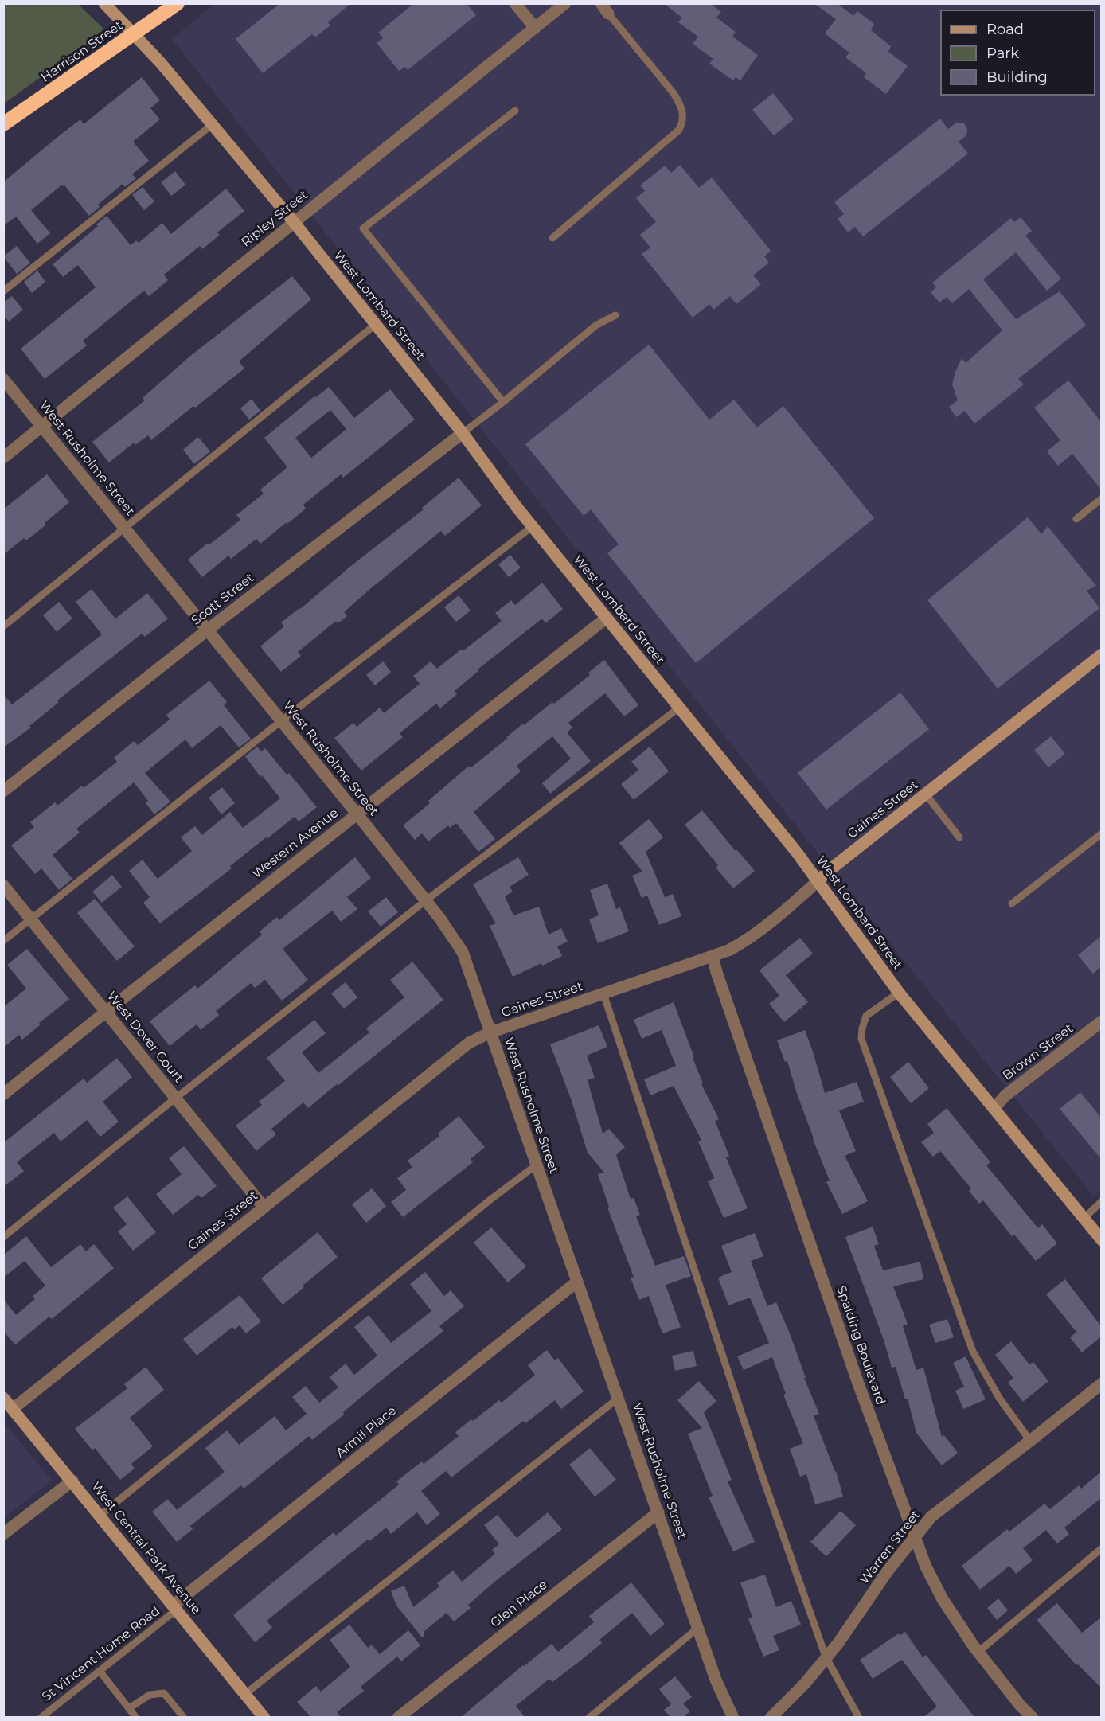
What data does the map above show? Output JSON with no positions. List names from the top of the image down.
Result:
{
  "streets": {
    "highway": ["Harrison Street"],
    "street": [
      "Ripley Street",
      "West Lombard Street",
      "West Rusholme Street",
      "Scott Street",
      "Gaines Street",
      "Western Avenue",
      "West Dover Court",
      "Brown Street",
      "Spalding Boulevard",
      "Armil Place",
      "Warren Street",
      "West Central Park Avenue",
      "Glen Place"
    ],
    "lane": ["St Vincent Home Road"]
  },
  "crossings": [
    ["Harrison Street", "West Lombard Street"],
    ["Ripley Street", "West Lombard Street"],
    ["Ripley Street", "West Rusholme Street"],
    ["West Lombard Street", "Scott Street"],
    ["West Lombard Street", "Gaines Street"],
    ["West Lombard Street", "Western Avenue"],
    ["West Lombard Street", "Brown Street"],
    ["West Rusholme Street", "Scott Street"],
    ["West Rusholme Street", "Gaines Street"],
    ["West Rusholme Street", "Western Avenue"],
    ["West Rusholme Street", "Armil Place"],
    ["West Rusholme Street", "Glen Place"],
    ["Gaines Street", "West Dover Court"],
    ["Gaines Street", "Spalding Boulevard"],
    ["Gaines Street", "West Central Park Avenue"],
    ["Western Avenue", "West Dover Court"],
    ["Spalding Boulevard", "Warren Street"],
    ["Armil Place", "West Central Park Avenue"],
    ["Armil Place", "St Vincent Home Road"],
    ["West Central Park Avenue", "St Vincent Home Road"]
  ],
  "legend": ["Road", "Park", "Building"]
}
